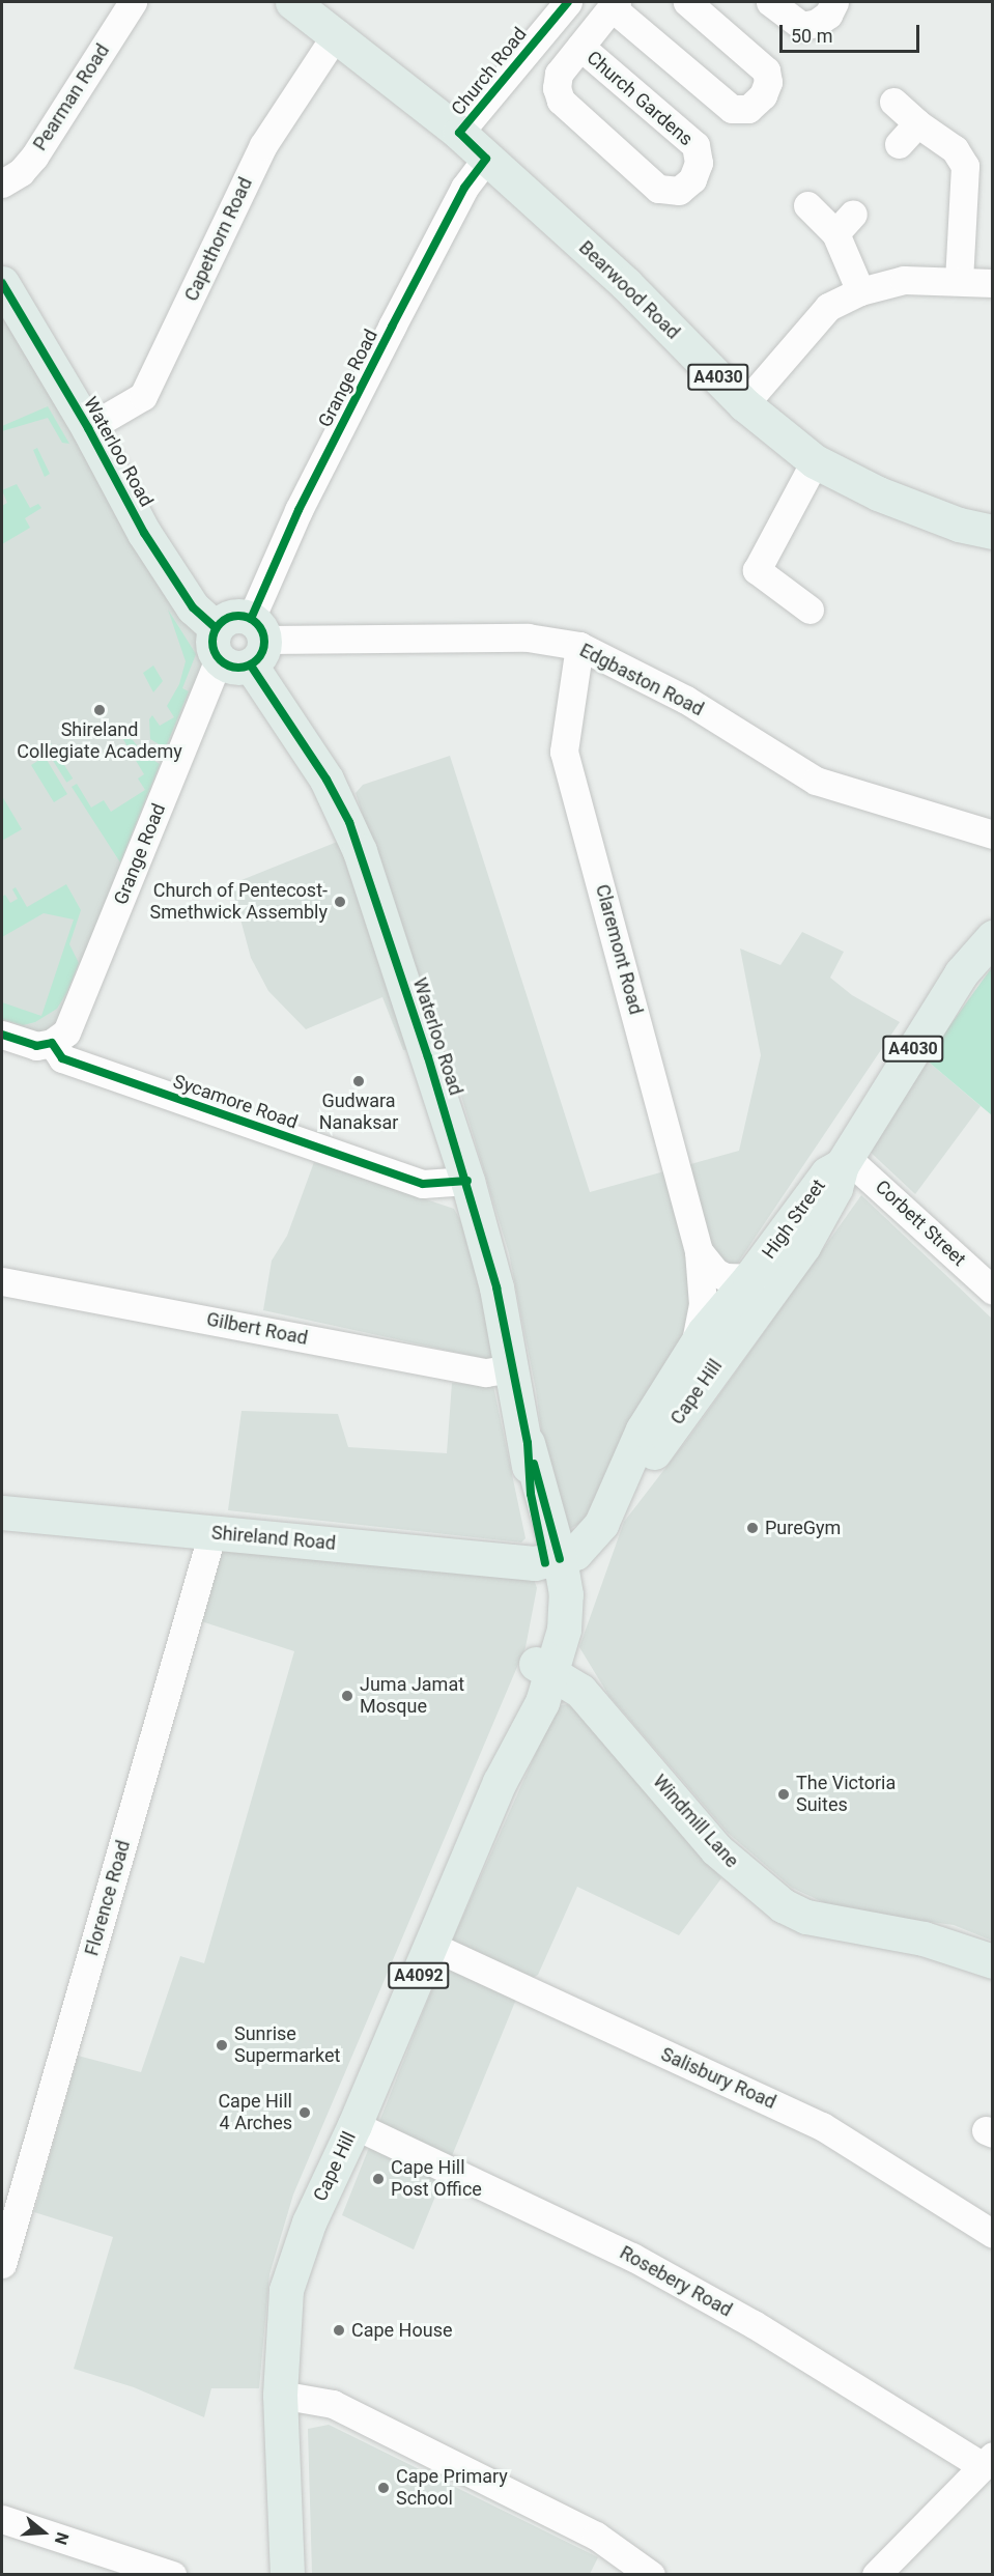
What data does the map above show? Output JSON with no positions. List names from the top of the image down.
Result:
{
  "streets": {
    "main road": [
      "Bearwood Road",
      "A4030",
      "Waterloo Road",
      "High Street",
      "Cape Hill",
      "Shireland Road",
      "Windmill Lane",
      "A4092"
    ],
    "street": [
      "Church Road",
      "Pearman Road",
      "Church Gardens",
      "Capethorn Road",
      "Grange Road",
      "Edgbaston Road",
      "Claremont Road",
      "Sycamore Road",
      "Corbett Street",
      "Gilbert Road",
      "Florence Road",
      "Salisbury Road",
      "Rosebery Road"
    ]
  },
  "crossings": [
    ["Church Road", "Bearwood Road"],
    ["Capethorn Road", "Bearwood Road"],
    ["Capethorn Road", "Waterloo Road"],
    ["Bearwood Road", "Grange Road"],
    ["Grange Road", "Waterloo Road"],
    ["Grange Road", "Edgbaston Road"],
    ["Grange Road", "Sycamore Road"],
    ["Waterloo Road", "Edgbaston Road"],
    ["Waterloo Road", "Sycamore Road"],
    ["Waterloo Road", "Gilbert Road"],
    ["Waterloo Road", "Cape Hill"],
    ["Waterloo Road", "Shireland Road"],
    ["Edgbaston Road", "Claremont Road"],
    ["Claremont Road", "High Street"],
    ["Claremont Road", "Cape Hill"],
    ["High Street", "Corbett Street"],
    ["High Street", "Cape Hill"],
    ["Cape Hill", "Shireland Road"],
    ["Cape Hill", "Windmill Lane"],
    ["Cape Hill", "Salisbury Road"],
    ["Cape Hill", "Rosebery Road"],
    ["Shireland Road", "Florence Road"]
  ],
  "places": [
    "Shireland Collegiate Academy",
    "Church of Pentecost- Smethwick Assembly",
    "Gudwara Nanaksar",
    "PureGym",
    "Juma Jamat Mosque",
    "The Victoria Suites",
    "Sunrise Supermarket",
    "Cape Hill 4 Arches",
    "Cape Hill Post Office",
    "Cape House",
    "Cape Primary School"
  ],
  "scale_bar": "50 m",
  "north": "right"
}
